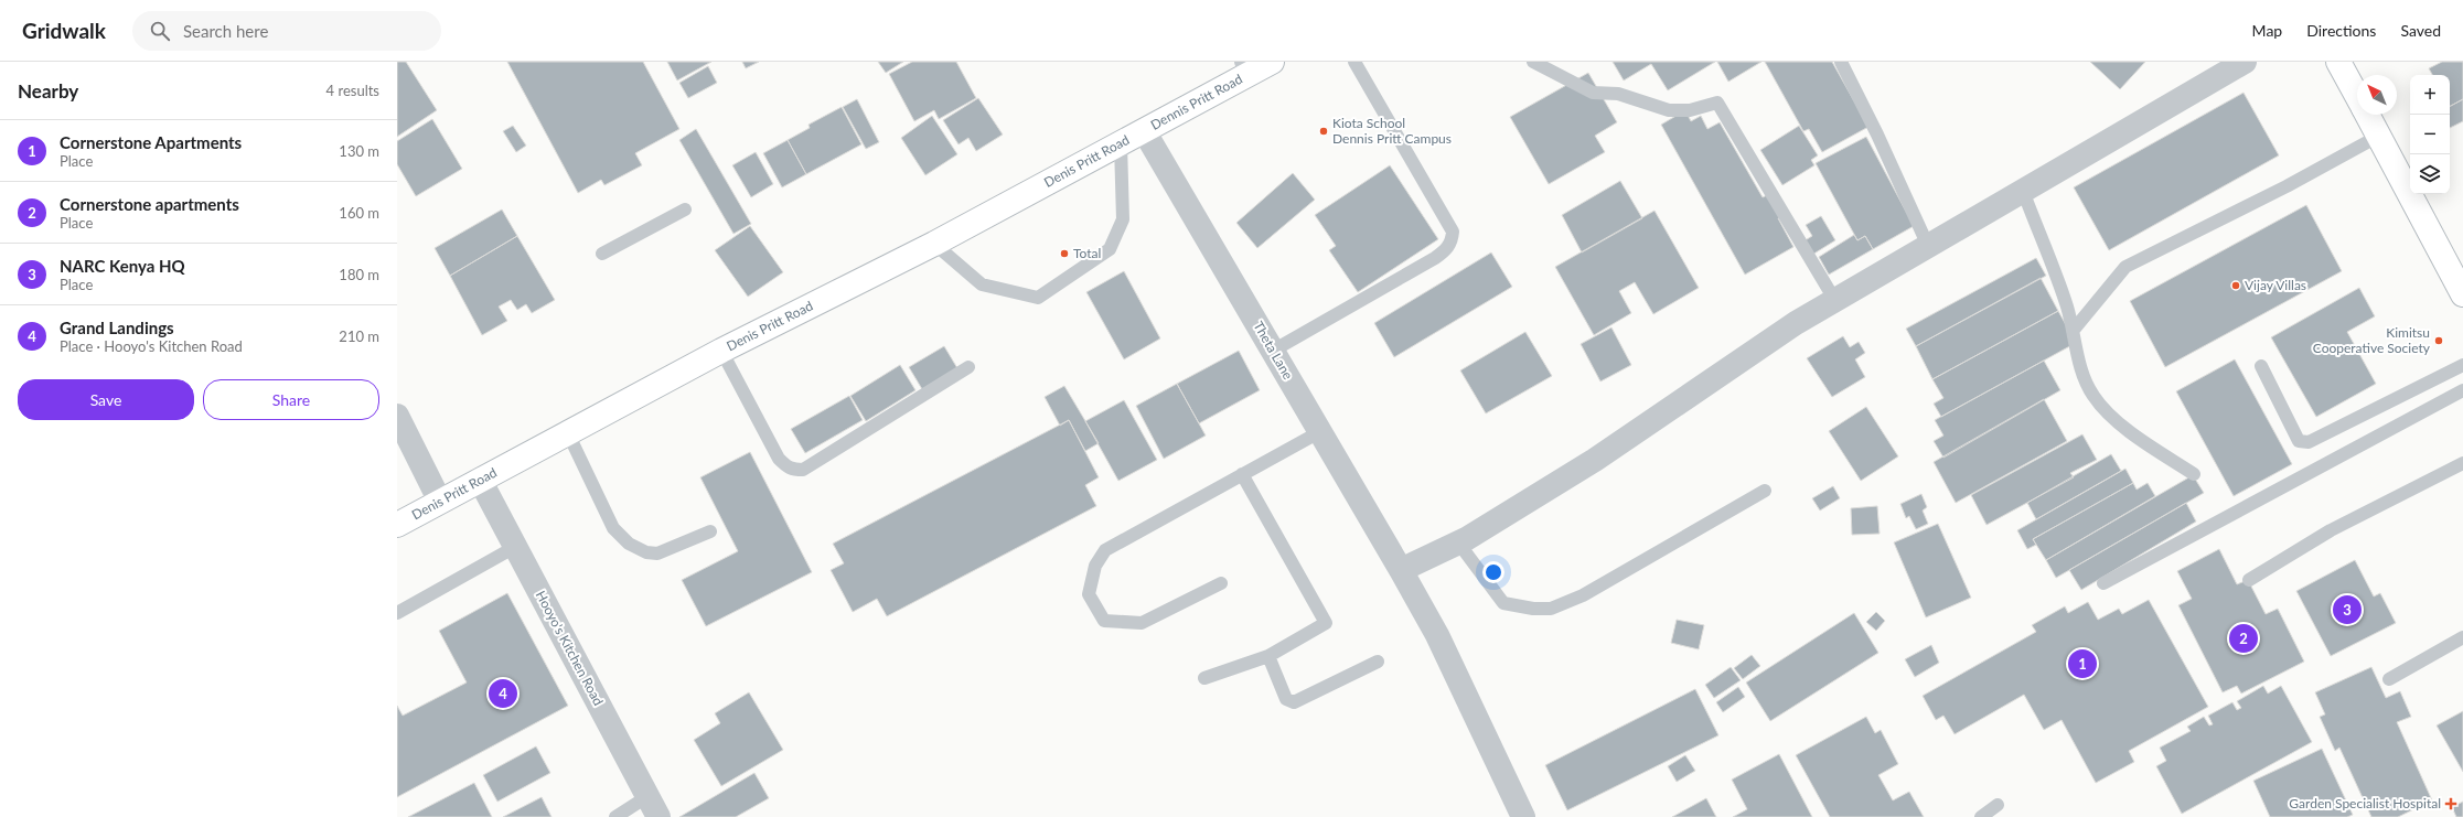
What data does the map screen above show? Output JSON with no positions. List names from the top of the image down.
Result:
{
  "streets": {
    "main road": ["Dennis Pritt Road", "Denis Pritt Road"],
    "street": ["Theta Lane", "Hooyo's Kitchen Road"]
  },
  "crossings": [
    ["Dennis Pritt Road", "Denis Pritt Road"],
    ["Dennis Pritt Road", "Theta Lane"],
    ["Denis Pritt Road", "Theta Lane"],
    ["Denis Pritt Road", "Hooyo's Kitchen Road"]
  ],
  "places": {
    "other": [
      "Kiota School Dennis Pritt Campus",
      "Total",
      "Vijay Villas",
      "Kimitsu Cooperative Society"
    ],
    "health": ["Garden Specialist Hospital"]
  },
  "north": "top left",
  "page": {
    "header": "Gridwalk",
    "search": "Search here",
    "nav": ["Map", "Directions", "Saved"],
    "heading": ["Nearby", "4 results"],
    "map_buttons": ["+", "−"],
    "list": [
      {
        "mark": "1",
        "name": "Cornerstone Apartments",
        "note": "Place",
        "value": "130 m"
      },
      {
        "mark": "2",
        "name": "Cornerstone apartments",
        "note": "Place",
        "value": "160 m"
      },
      {
        "mark": "3",
        "name": "NARC Kenya HQ",
        "note": "Place",
        "value": "180 m"
      },
      {
        "mark": "4",
        "name": "Grand Landings",
        "note": "Place · Hooyo's Kitchen Road",
        "value": "210 m"
      }
    ],
    "buttons": ["Save", "Share"],
    "pins": [
      "3",
      "2",
      "1",
      "4"
    ]
  }
}
